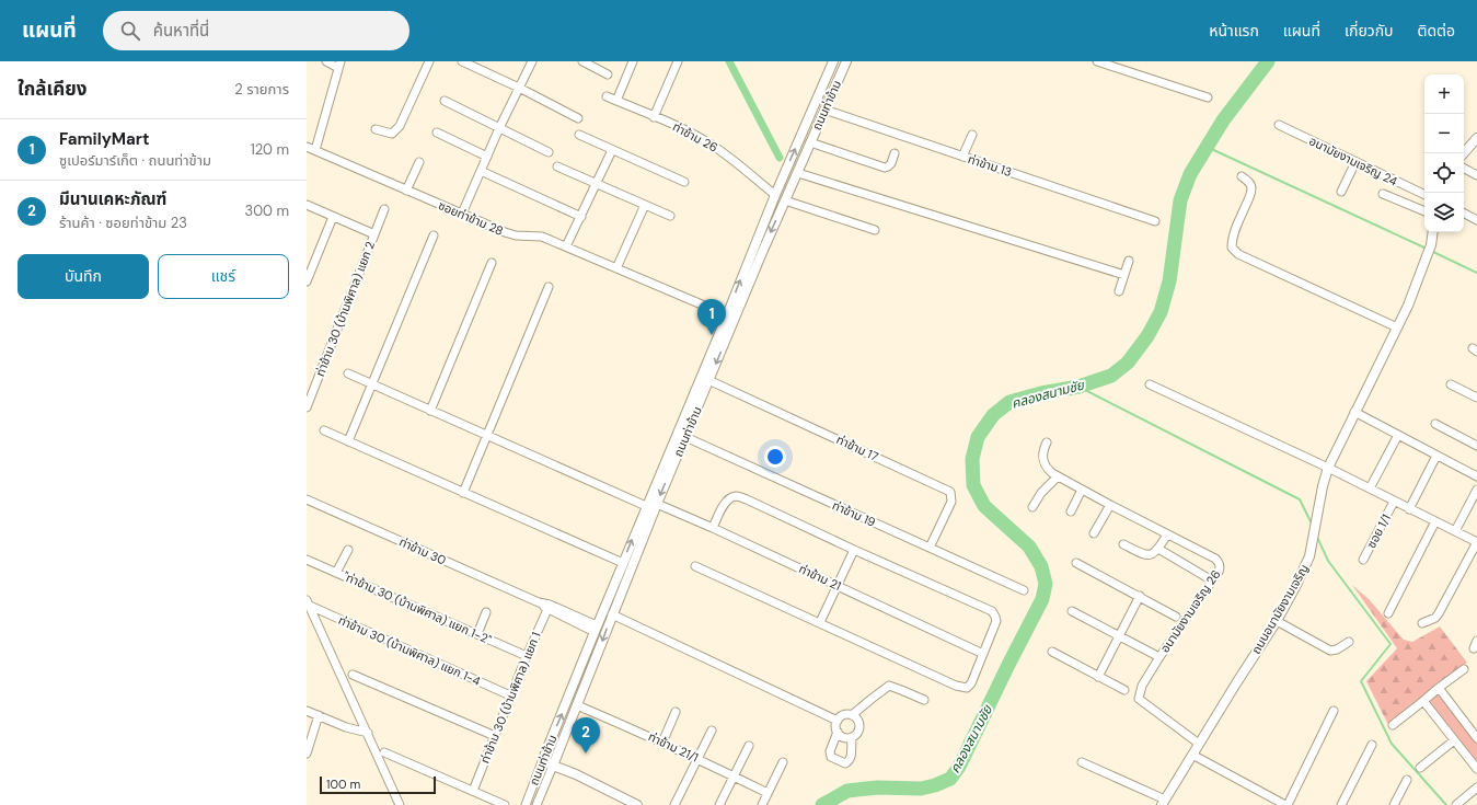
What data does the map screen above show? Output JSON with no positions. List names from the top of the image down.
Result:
{
  "streets": {
    "street": [
      "ถนนท่าข้าม",
      "ท่าข้าม 26",
      "อนามัยงามเจริญ 24",
      "ท่าข้าม 13",
      "ซอยท่าข้าม 28",
      "ท่าข้าม 30 (บ้านพิศาล) แยก 2",
      "ท่าข้าม 17",
      "ท่าข้าม 19",
      "ซอย 1/1",
      "ท่าข้าม 30",
      "ท่าข้าม 21",
      "\"ท่าข้าม 30 (บ้านพิศาล) แยก 1-2\"",
      "ถนนอนามัยงามเจริญ",
      "อนามัยงามเจริญ 26",
      "ท่าข้าม 30 (บ้านพิศาล) แยก 1-4",
      "ท่าข้าม 30 (บ้านพิศาล) แยก 1",
      "ท่าข้าม 21/1"
    ]
  },
  "crossings": [
    ["ถนนท่าข้าม", "ท่าข้าม 26"],
    ["ถนนท่าข้าม", "ท่าข้าม 13"],
    ["ถนนท่าข้าม", "ซอยท่าข้าม 28"],
    ["ถนนท่าข้าม", "ท่าข้าม 17"],
    ["ถนนท่าข้าม", "ท่าข้าม 19"],
    ["ถนนท่าข้าม", "ท่าข้าม 30"],
    ["ถนนท่าข้าม", "ท่าข้าม 21"],
    ["ถนนท่าข้าม", "ท่าข้าม 21/1"],
    ["ท่าข้าม 17", "ท่าข้าม 19"],
    ["ท่าข้าม 30", "ท่าข้าม 30 (บ้านพิศาล) แยก 1"],
    ["\"ท่าข้าม 30 (บ้านพิศาล) แยก 1-2\"", "ท่าข้าม 30 (บ้านพิศาล) แยก 1"],
    ["ถนนอนามัยงามเจริญ", "อนามัยงามเจริญ 26"],
    ["ท่าข้าม 30 (บ้านพิศาล) แยก 1-4", "ท่าข้าม 30 (บ้านพิศาล) แยก 1"]
  ],
  "water": ["คลองสนามชัย"],
  "scale_bar": "100 m",
  "page": {
    "header": "แผนที่",
    "search": "ค้นหาที่นี่",
    "nav": [
      "หน้าแรก",
      "แผนที่",
      "เกี่ยวกับ",
      "ติดต่อ"
    ],
    "heading": ["ใกล้เคียง", "2 รายการ"],
    "map_buttons": ["+", "−"],
    "list": [
      {
        "mark": "1",
        "name": "FamilyMart",
        "note": "ซูเปอร์มาร์เก็ต · ถนนท่าข้าม",
        "value": "120 m"
      },
      {
        "mark": "2",
        "name": "มีนานเคหะภัณฑ์",
        "note": "ร้านค้า · ซอยท่าข้าม 23",
        "value": "300 m"
      }
    ],
    "buttons": ["บันทึก", "แชร์"],
    "pins": ["1", "2"],
    "scale": "100 m"
  }
}
